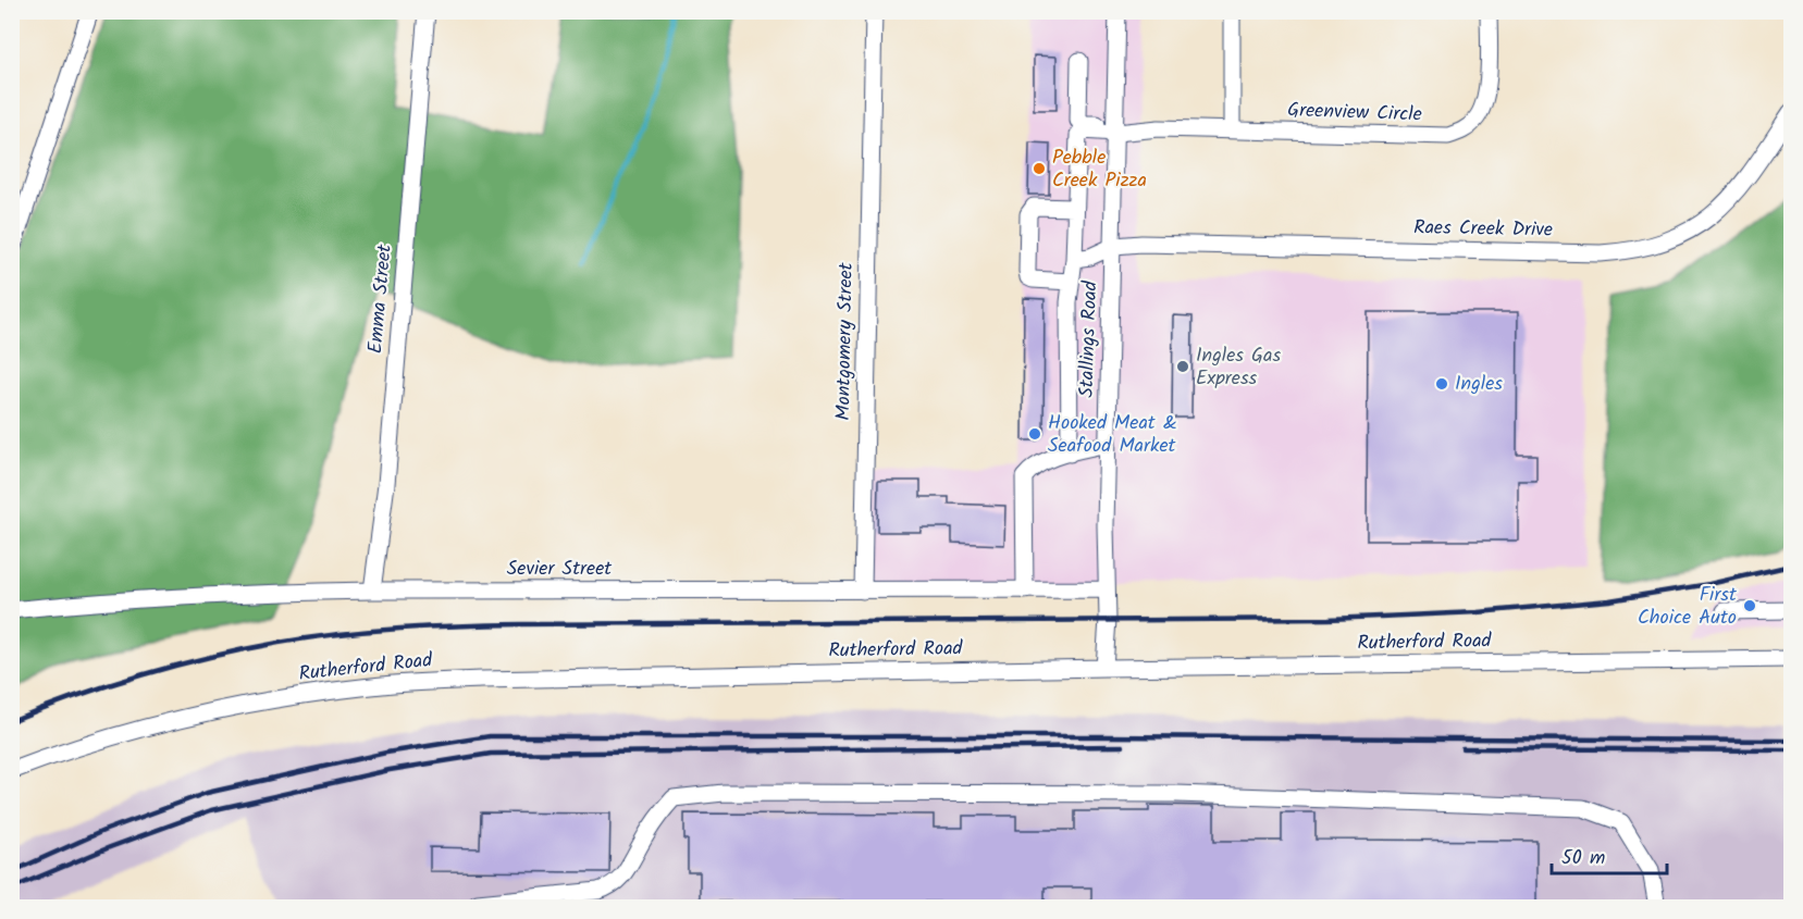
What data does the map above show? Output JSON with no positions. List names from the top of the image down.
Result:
{
  "streets": {
    "street": [
      "Greenview Circle",
      "Raes Creek Drive",
      "Emma Street",
      "Stallings Road",
      "Montgomery Street",
      "Sevier Street",
      "Rutherford Road"
    ]
  },
  "crossings": [
    ["Greenview Circle", "Stallings Road"],
    ["Raes Creek Drive", "Stallings Road"],
    ["Emma Street", "Sevier Street"],
    ["Stallings Road", "Sevier Street"],
    ["Stallings Road", "Rutherford Road"],
    ["Montgomery Street", "Sevier Street"]
  ],
  "places": [
    "Pebble Creek Pizza",
    "Ingles Gas Express",
    "Ingles",
    "Hooked Meat & Seafood Market",
    "First Choice Auto"
  ],
  "scale_bar": "50 m"
}
